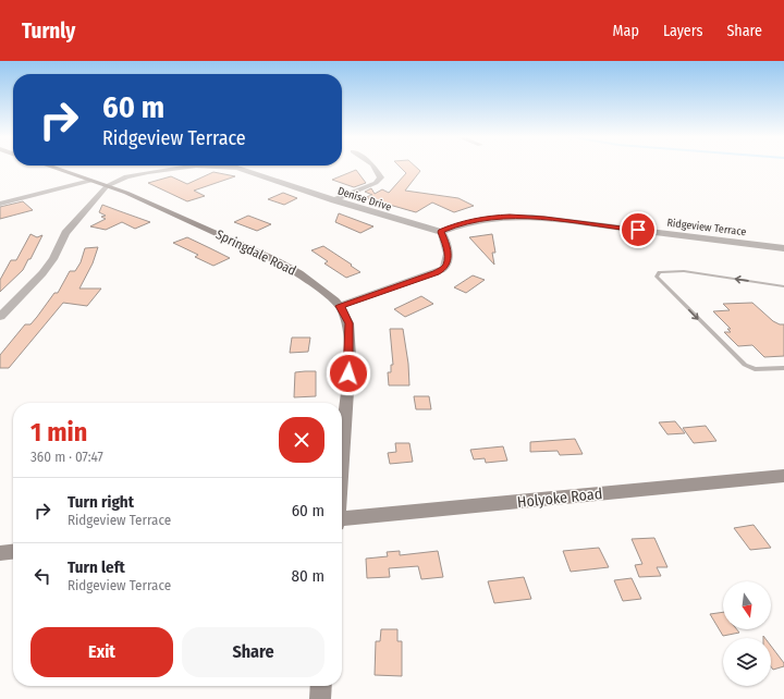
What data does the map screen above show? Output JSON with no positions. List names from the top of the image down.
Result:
{
  "streets": {
    "street": [
      "Denise Drive",
      "Ridgeview Terrace",
      "Springdale Road",
      "Holyoke Road"
    ]
  },
  "crossings": [
    ["Denise Drive", "Ridgeview Terrace"],
    ["Denise Drive", "Springdale Road"]
  ],
  "north": "bottom",
  "page": {
    "header": "Turnly",
    "nav": ["Map", "Layers", "Share"],
    "turn": ["60 m", "Ridgeview Terrace"],
    "heading": ["1 min", "360 m · 07:47"],
    "list": [
      {
        "name": "Turn right",
        "note": "Ridgeview Terrace",
        "value": "60 m"
      },
      {
        "name": "Turn left",
        "note": "Ridgeview Terrace",
        "value": "80 m"
      }
    ],
    "buttons": ["Exit", "Share"]
  }
}
